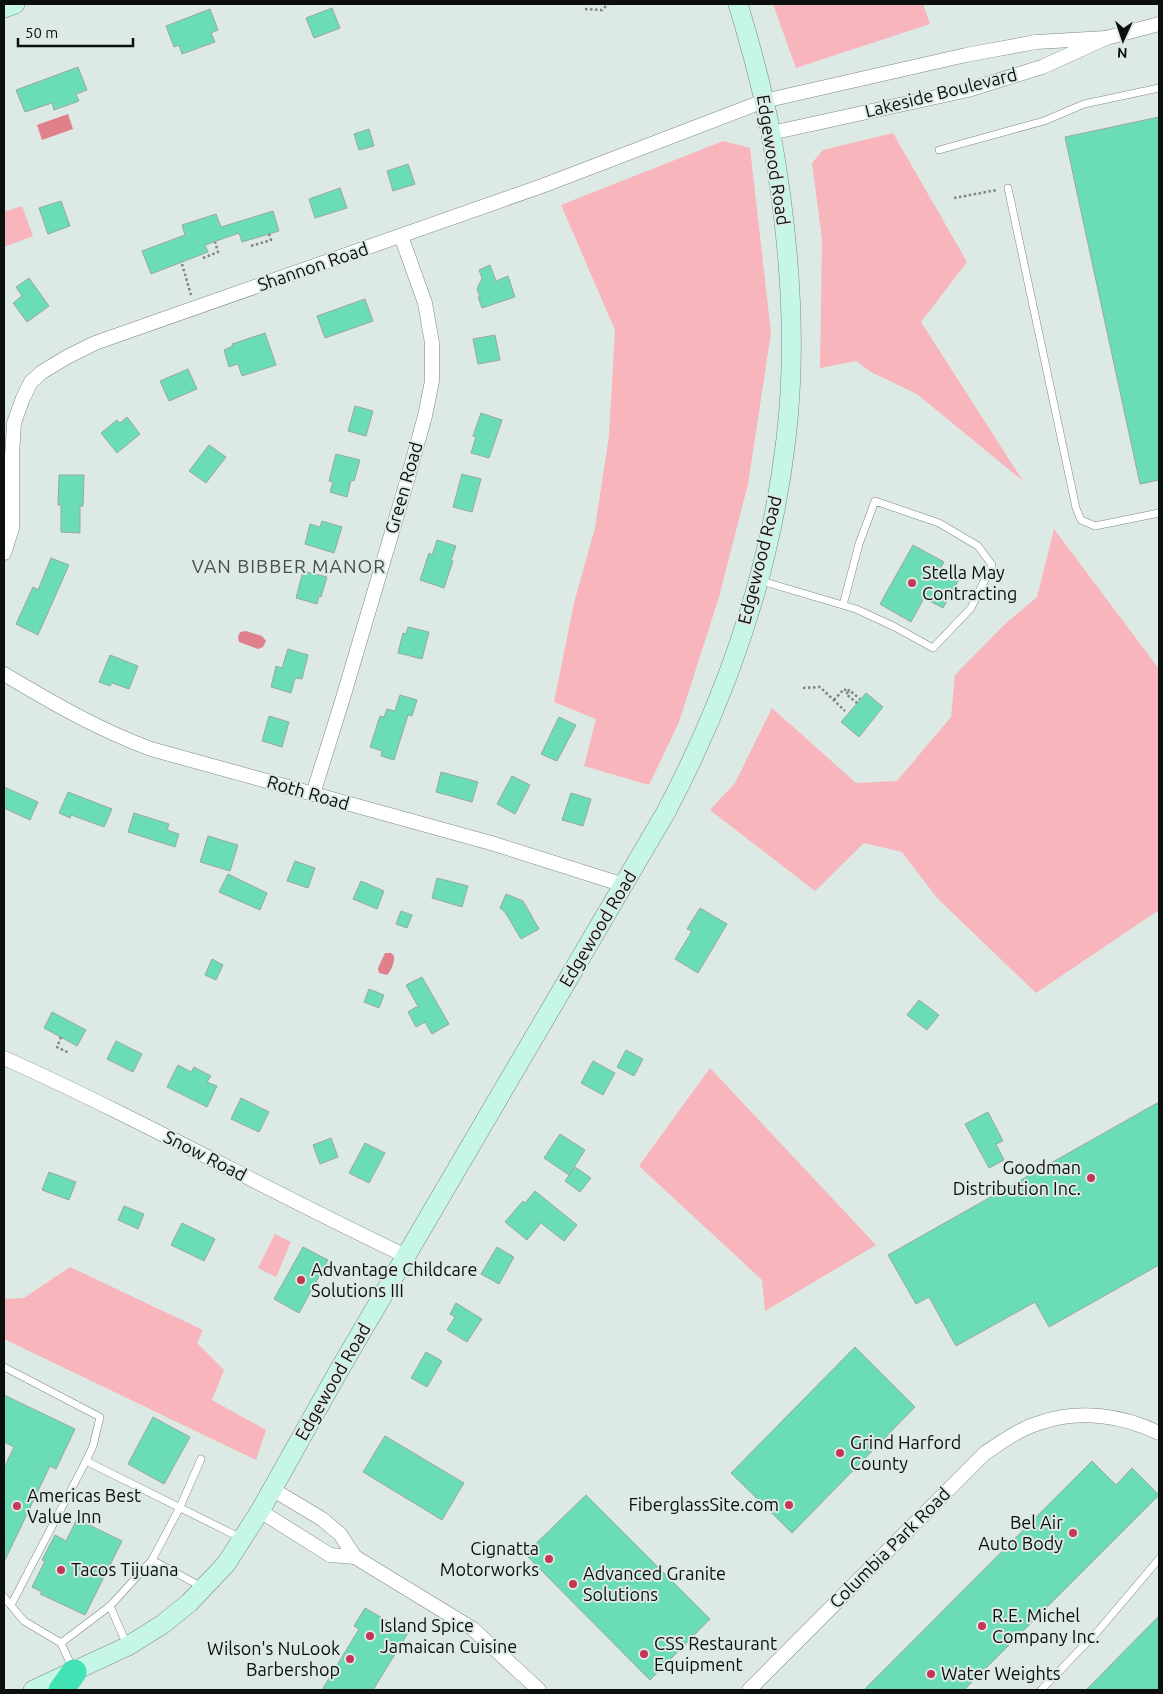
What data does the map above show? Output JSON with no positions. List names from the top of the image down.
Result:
{
  "streets": {
    "street": [
      "Lakeside Boulevard",
      "Edgewood Road",
      "Shannon Road",
      "Green Road",
      "Roth Road",
      "Snow Road",
      "Columbia Park Road"
    ]
  },
  "crossings": [
    ["Lakeside Boulevard", "Edgewood Road"],
    ["Lakeside Boulevard", "Shannon Road"],
    ["Edgewood Road", "Shannon Road"],
    ["Edgewood Road", "Roth Road"],
    ["Edgewood Road", "Snow Road"],
    ["Shannon Road", "Green Road"],
    ["Green Road", "Roth Road"]
  ],
  "districts": ["VAN BIBBER MANOR"],
  "places": [
    "Stella May Contracting",
    "Goodman Distribution Inc.",
    "Advantage Childcare Solutions III",
    "Grind Harford County",
    "FiberglassSite.com",
    "Americas Best Value Inn",
    "Bel Air Auto Body",
    "Cignatta Motorworks",
    "Tacos Tijuana",
    "Advanced Granite Solutions",
    "R.E. Michel Company Inc.",
    "Island Spice Jamaican Cuisine",
    "CSS Restaurant Equipment",
    "Wilson's NuLook Barbershop",
    "Water Weights"
  ],
  "scale_bar": "50 m",
  "north": "bottom"
}
